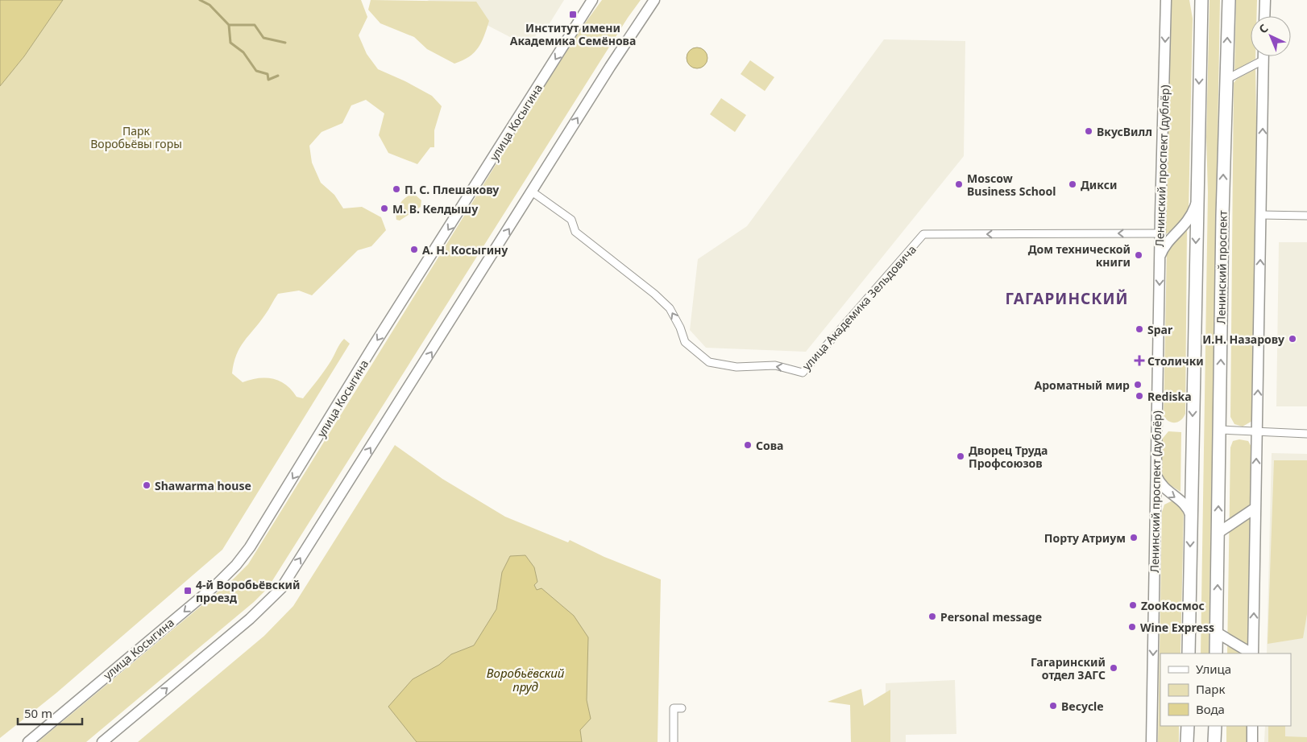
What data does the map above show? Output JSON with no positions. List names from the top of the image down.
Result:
{
  "streets": {
    "main road": ["улица Косыгина", "Ленинский проспект (дублёр)", "Ленинский проспект"],
    "street": ["улица Академика Зельдовича"]
  },
  "crossings": [
    ["Ленинский проспект (дублёр)", "улица Академика Зельдовича"]
  ],
  "one_way": ["улица Академика Зельдовича"],
  "districts": ["ГАГАРИНСКИЙ"],
  "water": ["Воробьёвский пруд"],
  "parks": ["Парк Воробьёвы горы"],
  "places": {
    "transit": ["Институт имени Академика Семёнова", "4-й Воробьёвский проезд"],
    "other": [
      "ВкусВилл",
      "Moscow Business School",
      "Дикси",
      "П. С. Плешакову",
      "М. В. Келдышу",
      "А. Н. Косыгину",
      "Дом технической книги",
      "Spar",
      "И.Н. Назарову",
      "Ароматный мир",
      "Rediska",
      "Сова",
      "Дворец Труда Профсоюзов",
      "Shawarma house",
      "Порту Атриум",
      "ZooКосмос",
      "Personal message",
      "Wine Express",
      "Гагаринский отдел ЗАГС",
      "Becycle"
    ],
    "health": ["Столички"]
  },
  "legend": ["Улица", "Парк", "Вода"],
  "scale_bar": "50 m",
  "north": "top left"
}
